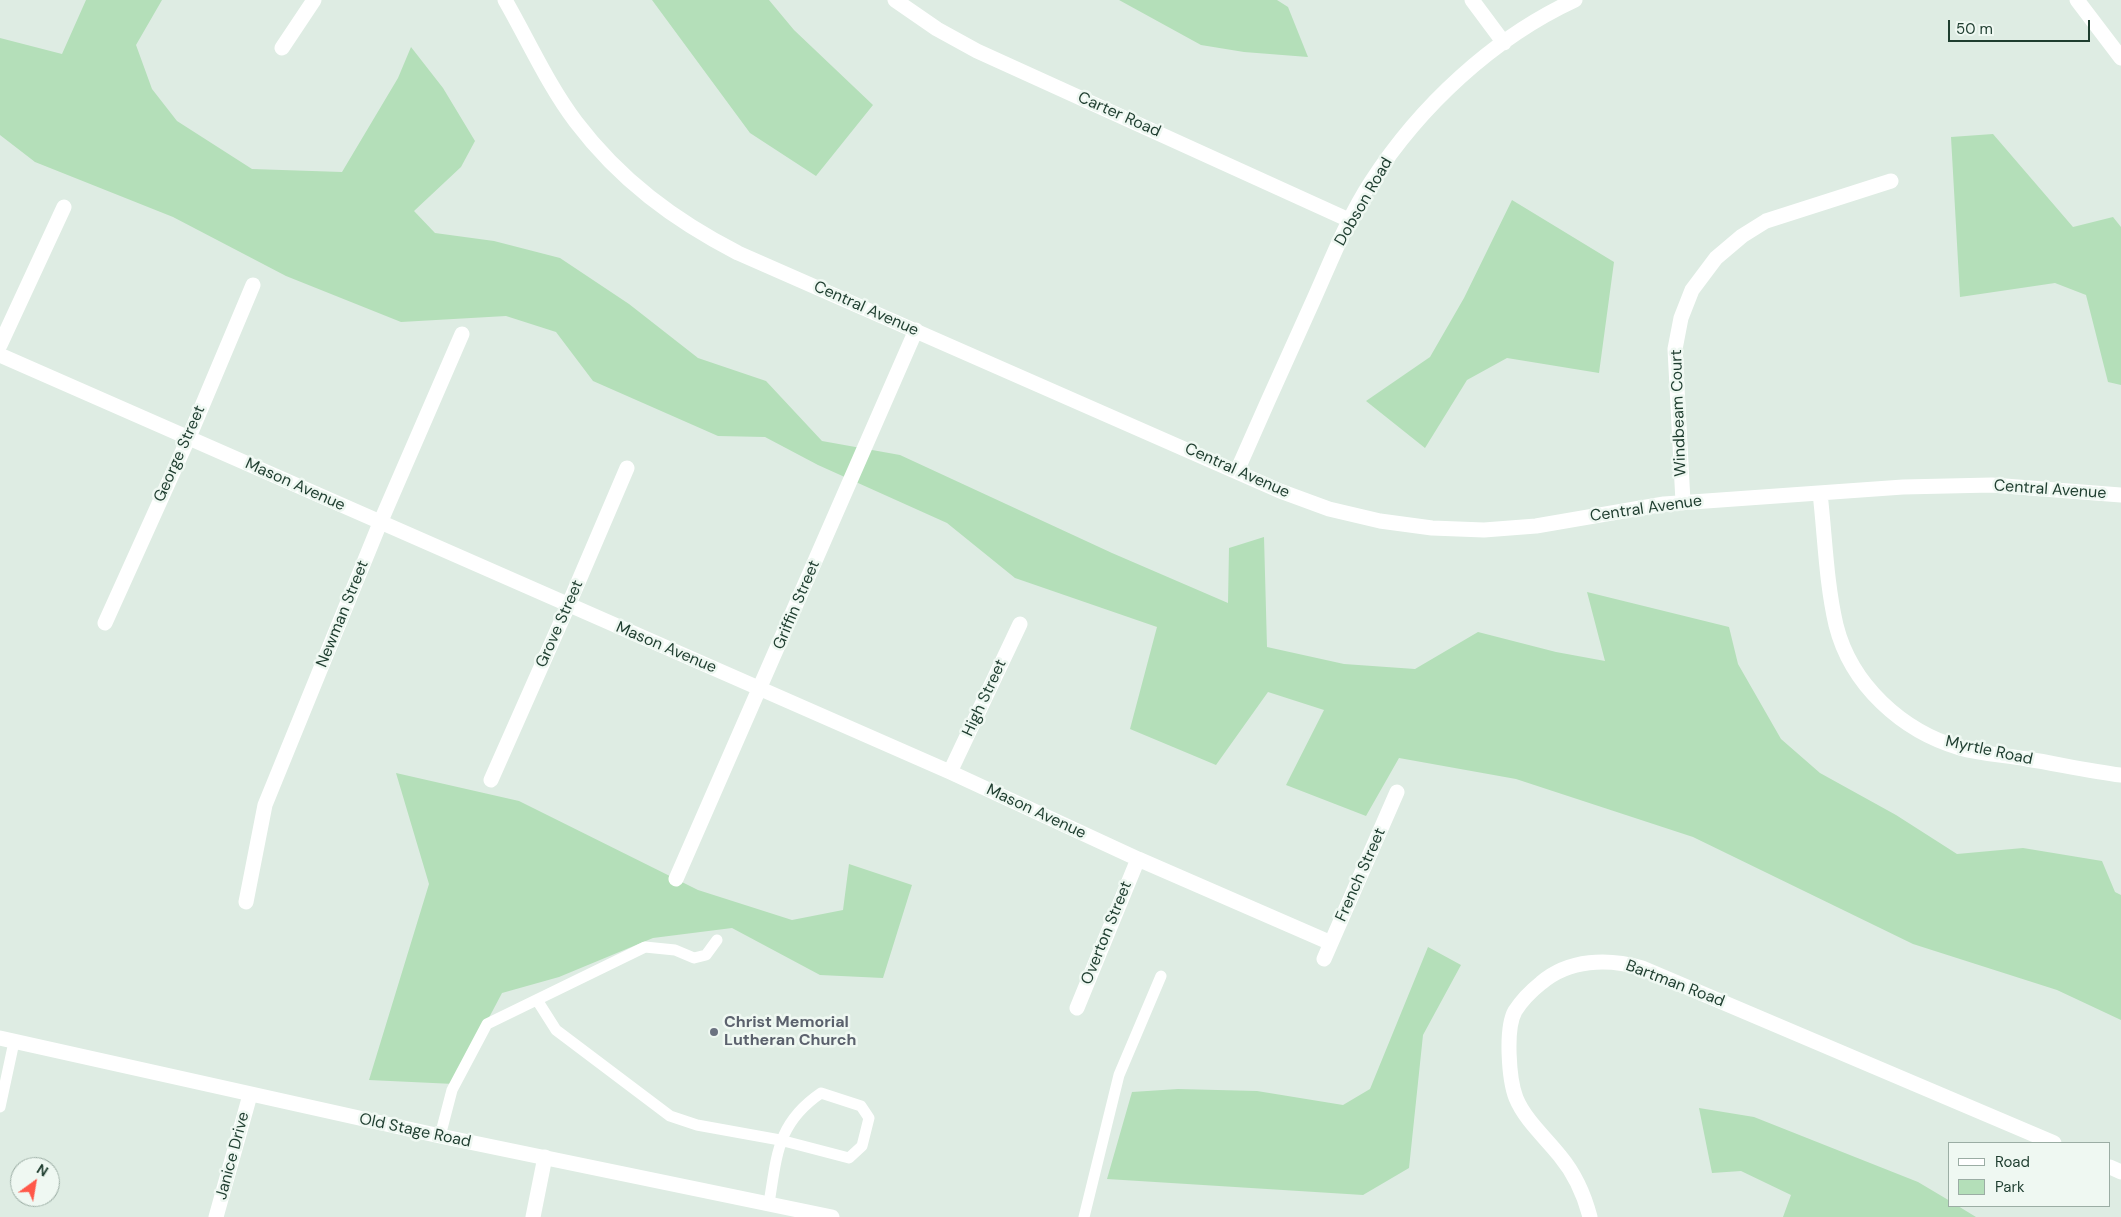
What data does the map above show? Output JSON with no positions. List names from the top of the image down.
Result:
{
  "streets": {
    "street": [
      "Carter Road",
      "Dobson Road",
      "Central Avenue",
      "Windbeam Court",
      "George Street",
      "Mason Avenue",
      "Griffin Street",
      "Newman Street",
      "Grove Street",
      "High Street",
      "Myrtle Road",
      "French Street",
      "Overton Street",
      "Bartman Road",
      "Old Stage Road",
      "Janice Drive"
    ]
  },
  "crossings": [
    ["Carter Road", "Dobson Road"],
    ["Dobson Road", "Central Avenue"],
    ["Central Avenue", "Windbeam Court"],
    ["Central Avenue", "Griffin Street"],
    ["Central Avenue", "Myrtle Road"],
    ["George Street", "Mason Avenue"],
    ["Mason Avenue", "Griffin Street"],
    ["Mason Avenue", "Newman Street"],
    ["Mason Avenue", "Grove Street"],
    ["Mason Avenue", "High Street"],
    ["Mason Avenue", "French Street"],
    ["Mason Avenue", "Overton Street"],
    ["Old Stage Road", "Janice Drive"]
  ],
  "places": ["Christ Memorial Lutheran Church"],
  "legend": ["Road", "Park"],
  "scale_bar": "50 m",
  "north": "top right"
}
